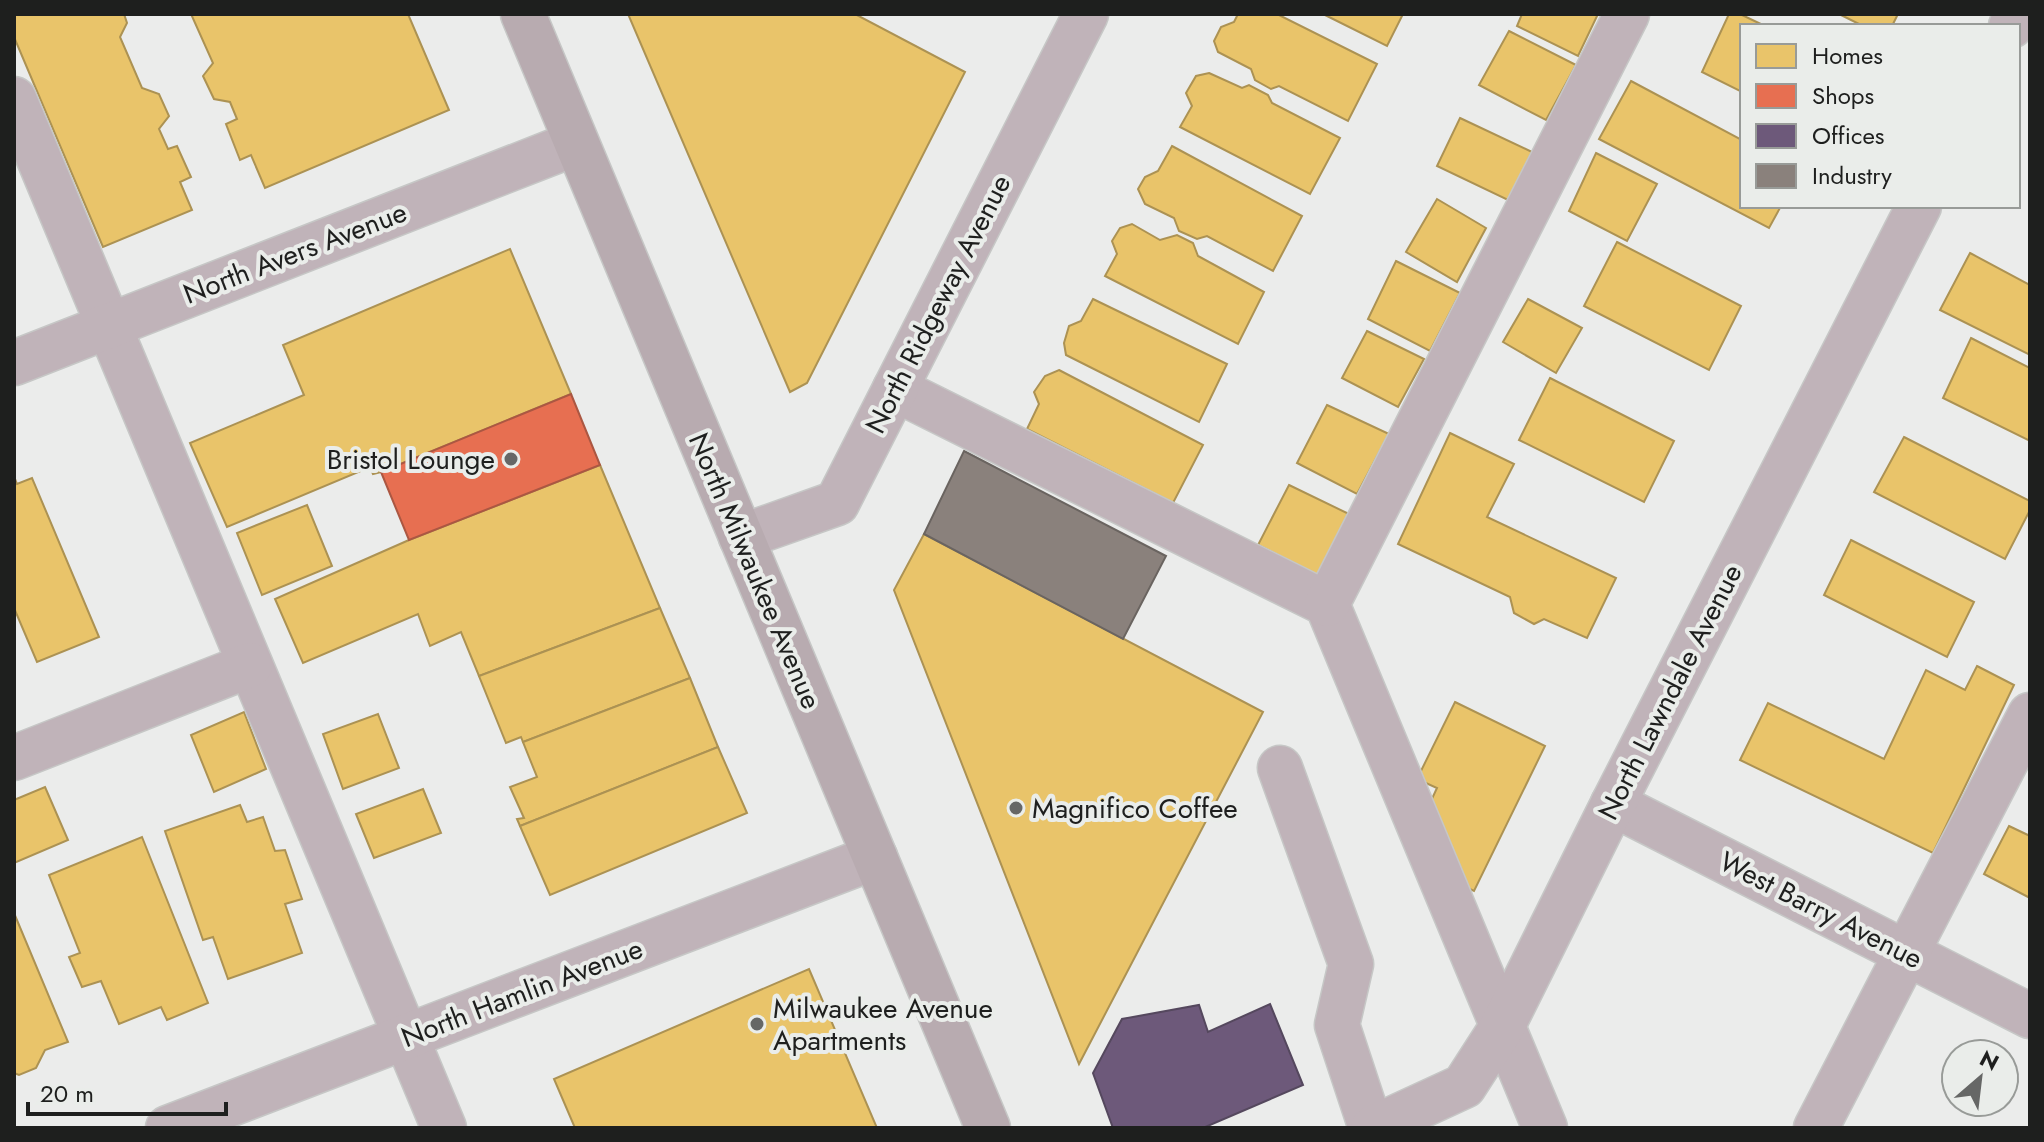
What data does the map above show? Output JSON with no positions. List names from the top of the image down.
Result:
{
  "streets": {
    "main road": ["North Milwaukee Avenue"],
    "street": [
      "North Avers Avenue",
      "North Ridgeway Avenue",
      "North Lawndale Avenue",
      "West Barry Avenue",
      "North Hamlin Avenue"
    ]
  },
  "crossings": [
    ["North Avers Avenue", "North Milwaukee Avenue"],
    ["North Ridgeway Avenue", "North Milwaukee Avenue"],
    ["North Milwaukee Avenue", "North Hamlin Avenue"],
    ["North Lawndale Avenue", "West Barry Avenue"]
  ],
  "places": ["Bristol Lounge", "Magnifico Coffee", "Milwaukee Avenue Apartments"],
  "legend": [
    "Homes",
    "Shops",
    "Offices",
    "Industry"
  ],
  "scale_bar": "20 m",
  "north": "top right"
}
